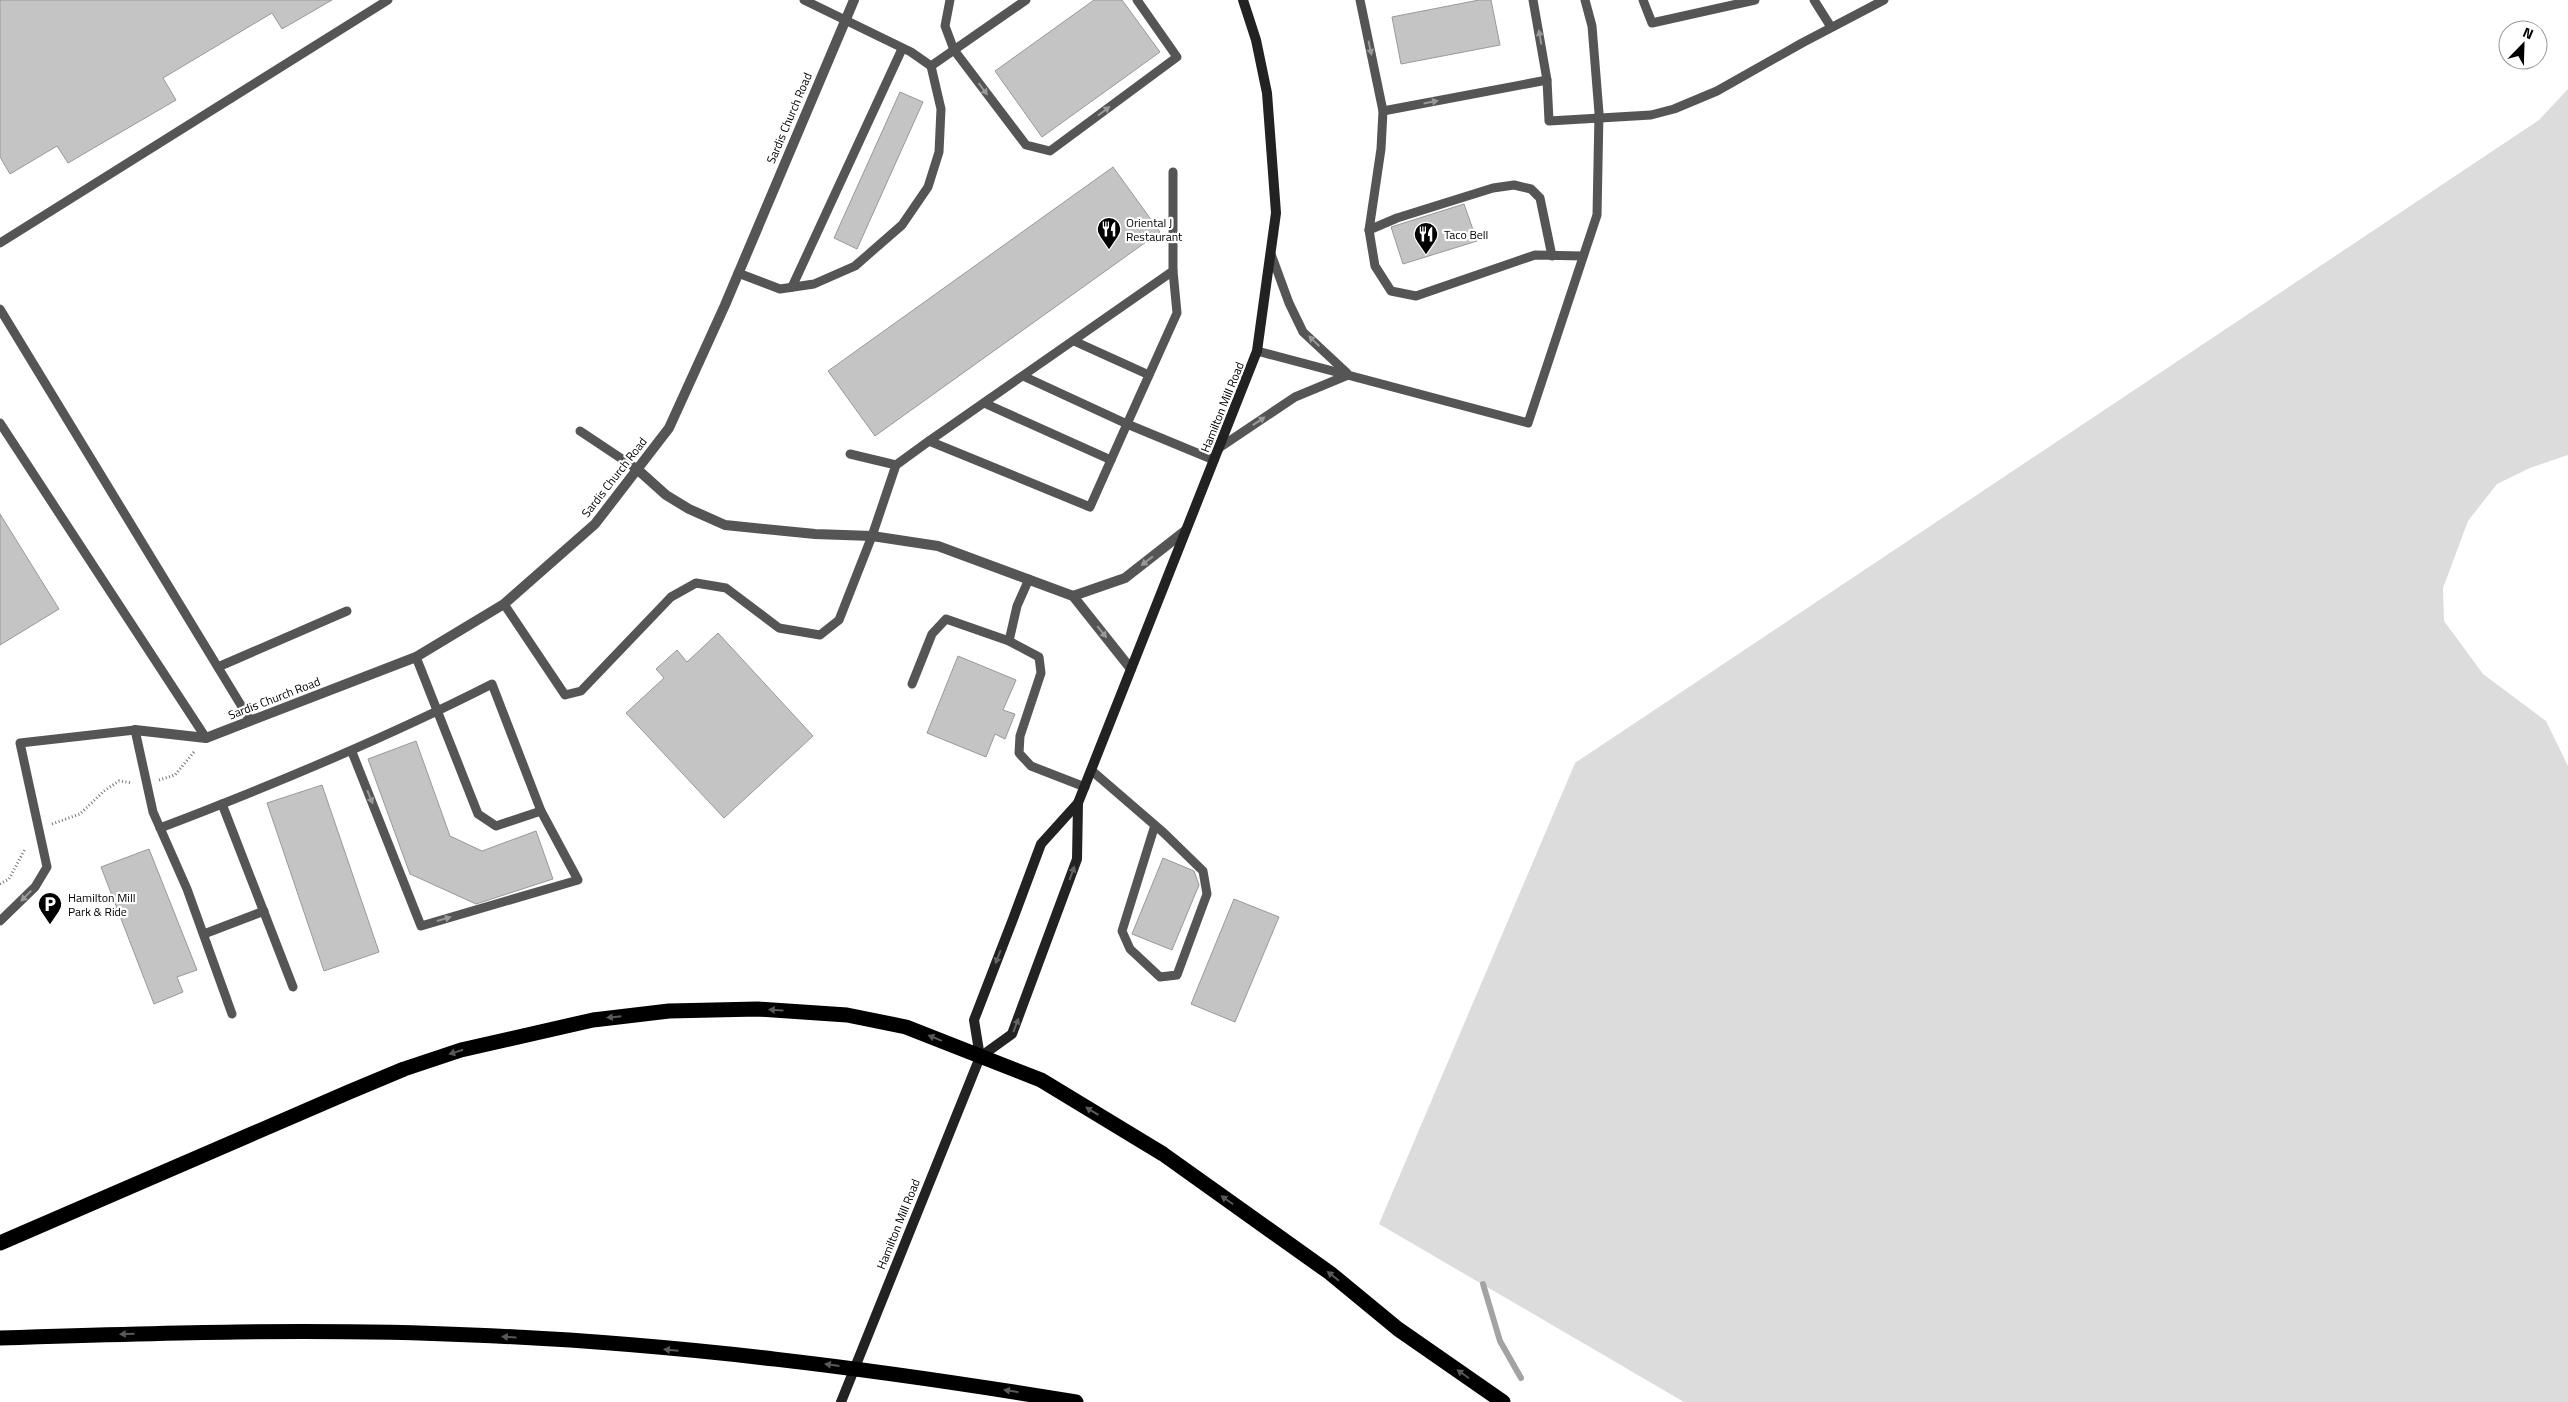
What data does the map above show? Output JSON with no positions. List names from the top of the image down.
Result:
{
  "streets": {
    "main road": ["Hamilton Mill Road"],
    "street": ["Sardis Church Road"]
  },
  "places": {
    "restaurant": ["Oriental J Restaurant", "Taco Bell"],
    "parking": ["Hamilton Mill Park & Ride"]
  },
  "north": "top right"
}
